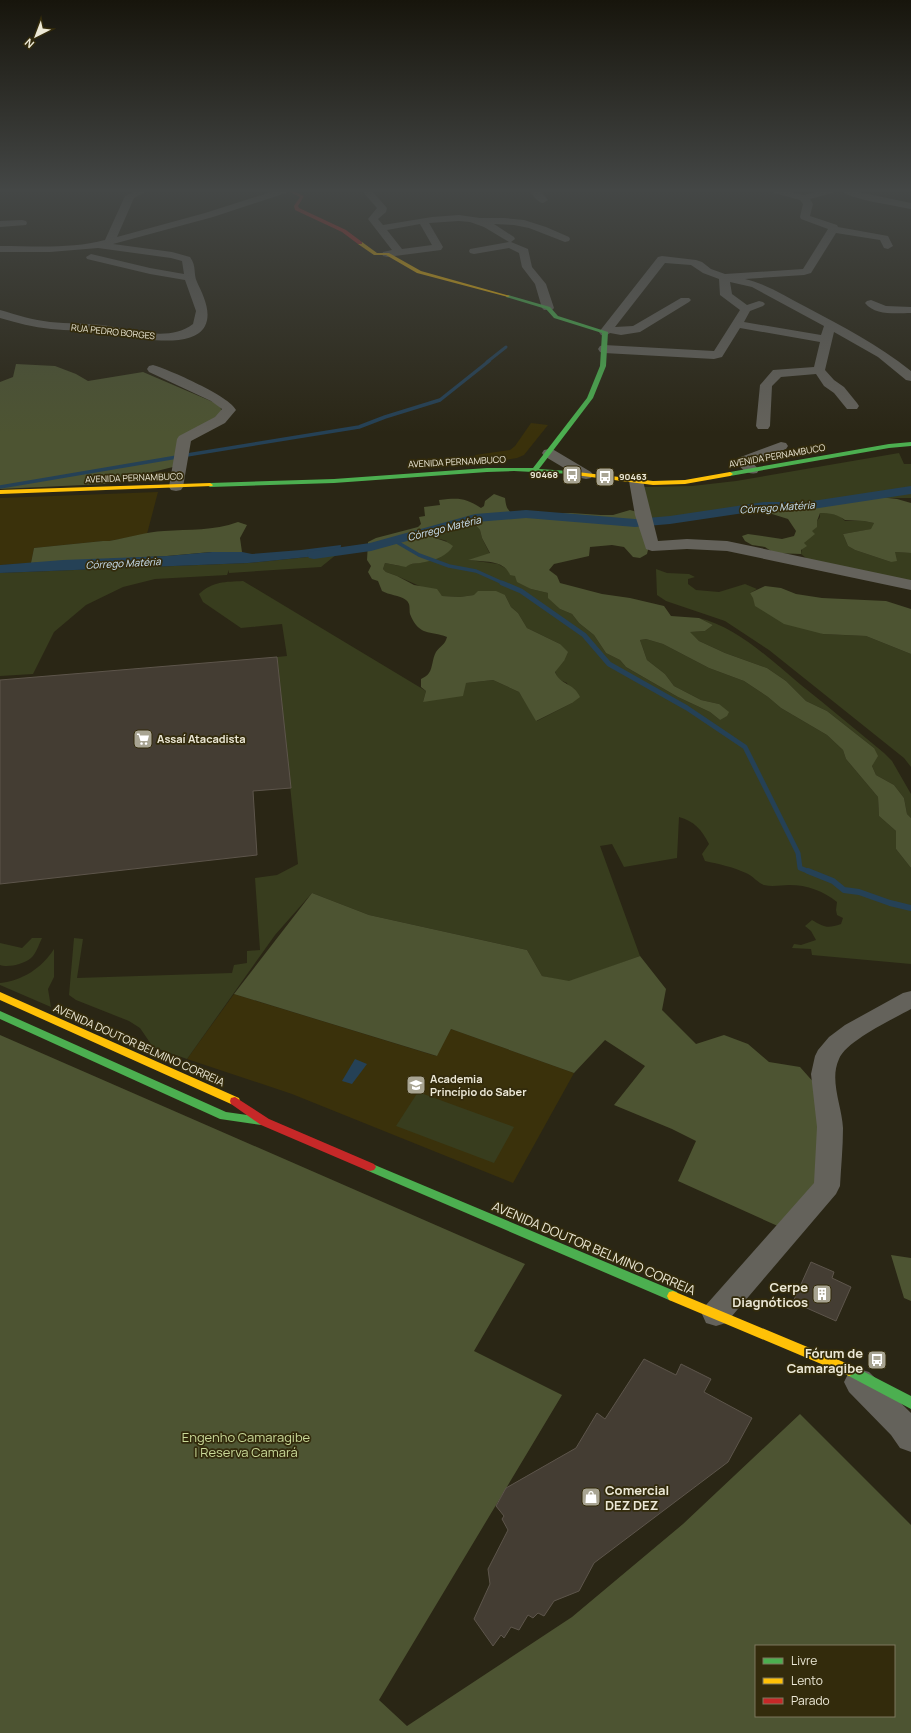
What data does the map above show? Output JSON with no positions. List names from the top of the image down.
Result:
{
  "streets": {
    "street": ["RUA PEDRO BORGES", "AVENIDA PERNAMBUCO", "AVENIDA DOUTOR BELMINO CORREIA"]
  },
  "water": ["Córrego Matéria"],
  "parks": ["Engenho Camaragibe | Reserva Camará"],
  "places": {
    "bus stop": ["90468", "90463", "Fórum de Camaragibe"],
    "supermarket": ["Assaí Atacadista"],
    "school or university": ["Academia Princípio do Saber"],
    "building": ["Cerpe Diagnóticos"],
    "shop": ["Comercial DEZ DEZ"]
  },
  "legend": ["Livre", "Lento", "Parado"],
  "north": "bottom left"
}
